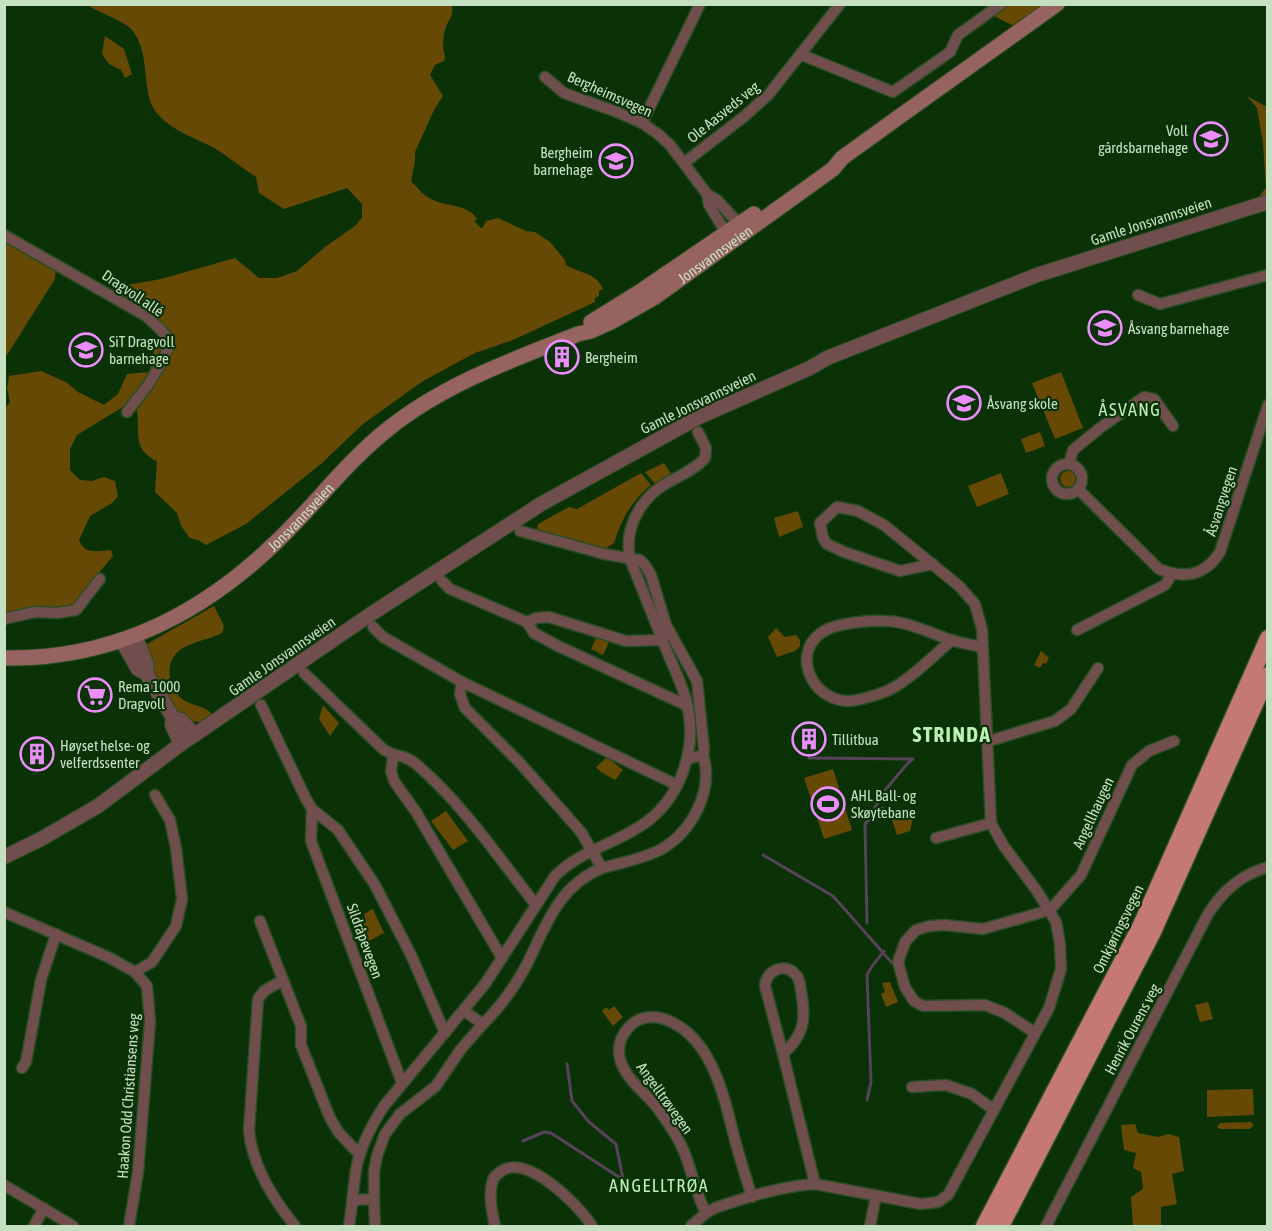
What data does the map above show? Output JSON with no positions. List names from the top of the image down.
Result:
{
  "streets": {
    "highway": ["Omkjøringsvegen"],
    "main road": ["Jonsvannsveien"],
    "street": [
      "Bergheimsvegen",
      "Ole Aasveds veg",
      "Gamle Jonsvannsveien",
      "Dragvoll allé",
      "Åsvangvegen",
      "Angellhaugen",
      "Sildråpevegen",
      "Henrik Ourens veg",
      "Haakon Odd Christiansens veg",
      "Angelltrøvegen"
    ]
  },
  "crossings": [
    ["Bergheimsvegen", "Ole Aasveds veg"],
    ["Bergheimsvegen", "Jonsvannsveien"]
  ],
  "districts": ["ÅSVANG", "STRINDA", "ANGELLTRØA"],
  "places": {
    "school or university": [
      "Voll gårdsbarnehage",
      "Bergheim barnehage",
      "Åsvang barnehage",
      "SiT Dragvoll barnehage",
      "Åsvang skole"
    ],
    "building": ["Bergheim", "Tillitbua", "Høyset helse- og velferdssenter"],
    "supermarket": ["Rema 1000 Dragvoll"],
    "sports": ["AHL Ball- og Skøytebane"]
  }
}
